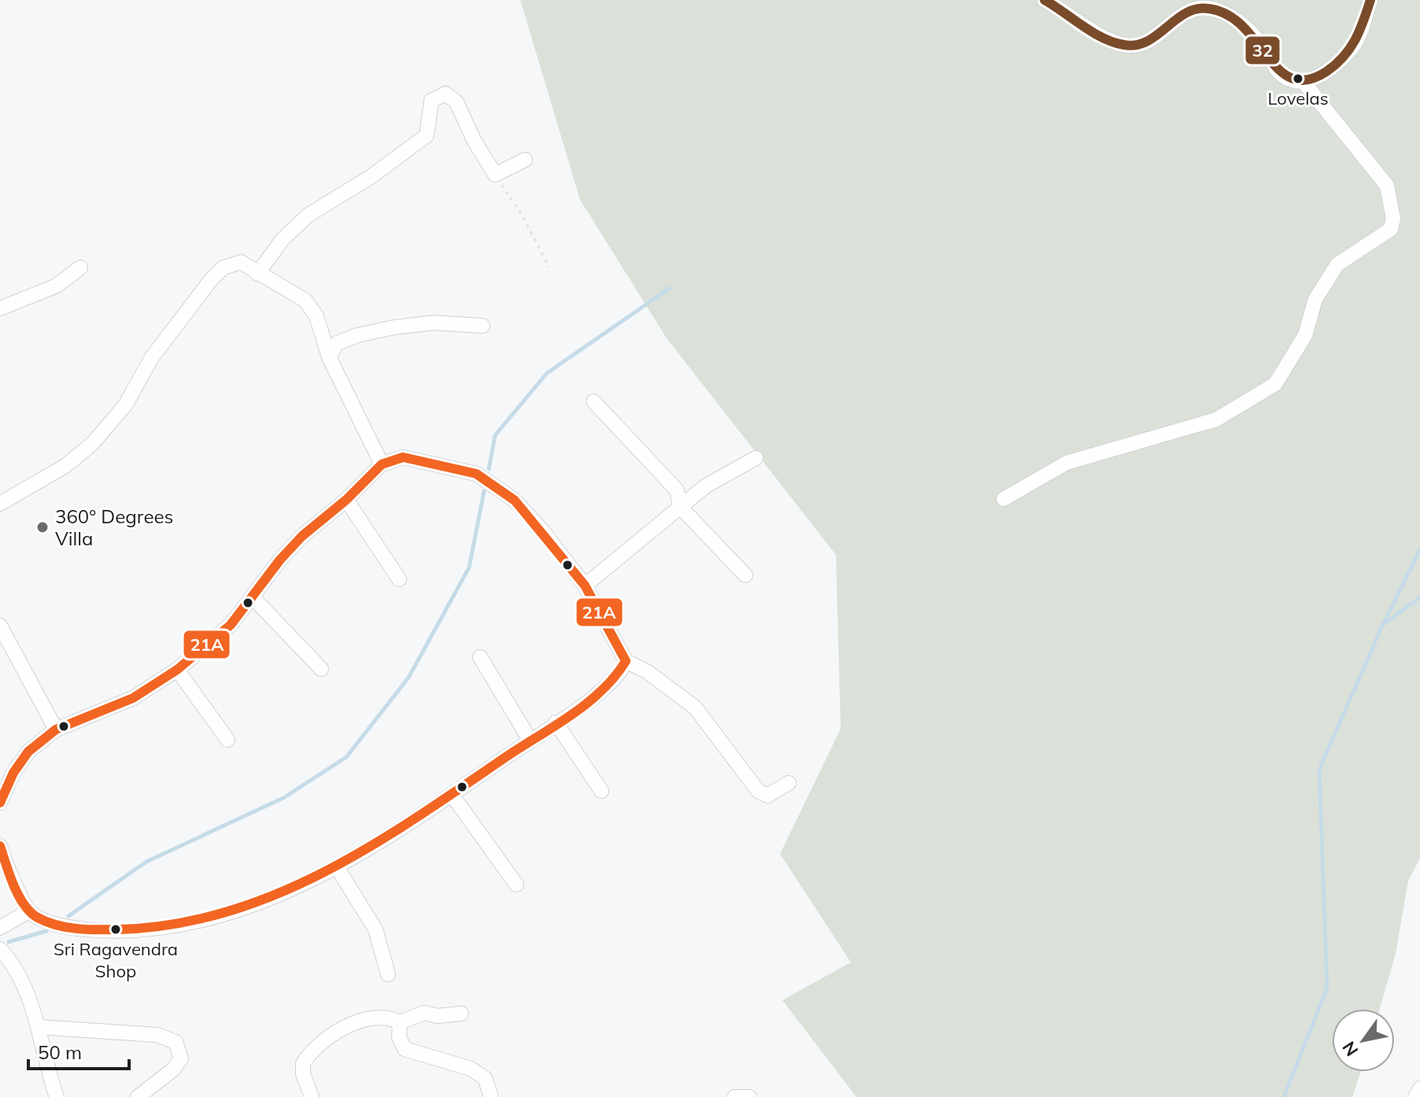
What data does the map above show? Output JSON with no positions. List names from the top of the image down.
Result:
{
  "places": ["Lovelas", "360° Degrees Villa", "Sri Ragavendra Shop"],
  "lines": ["transit line 32", "transit line 21A"],
  "scale_bar": "50 m",
  "north": "bottom left"
}
